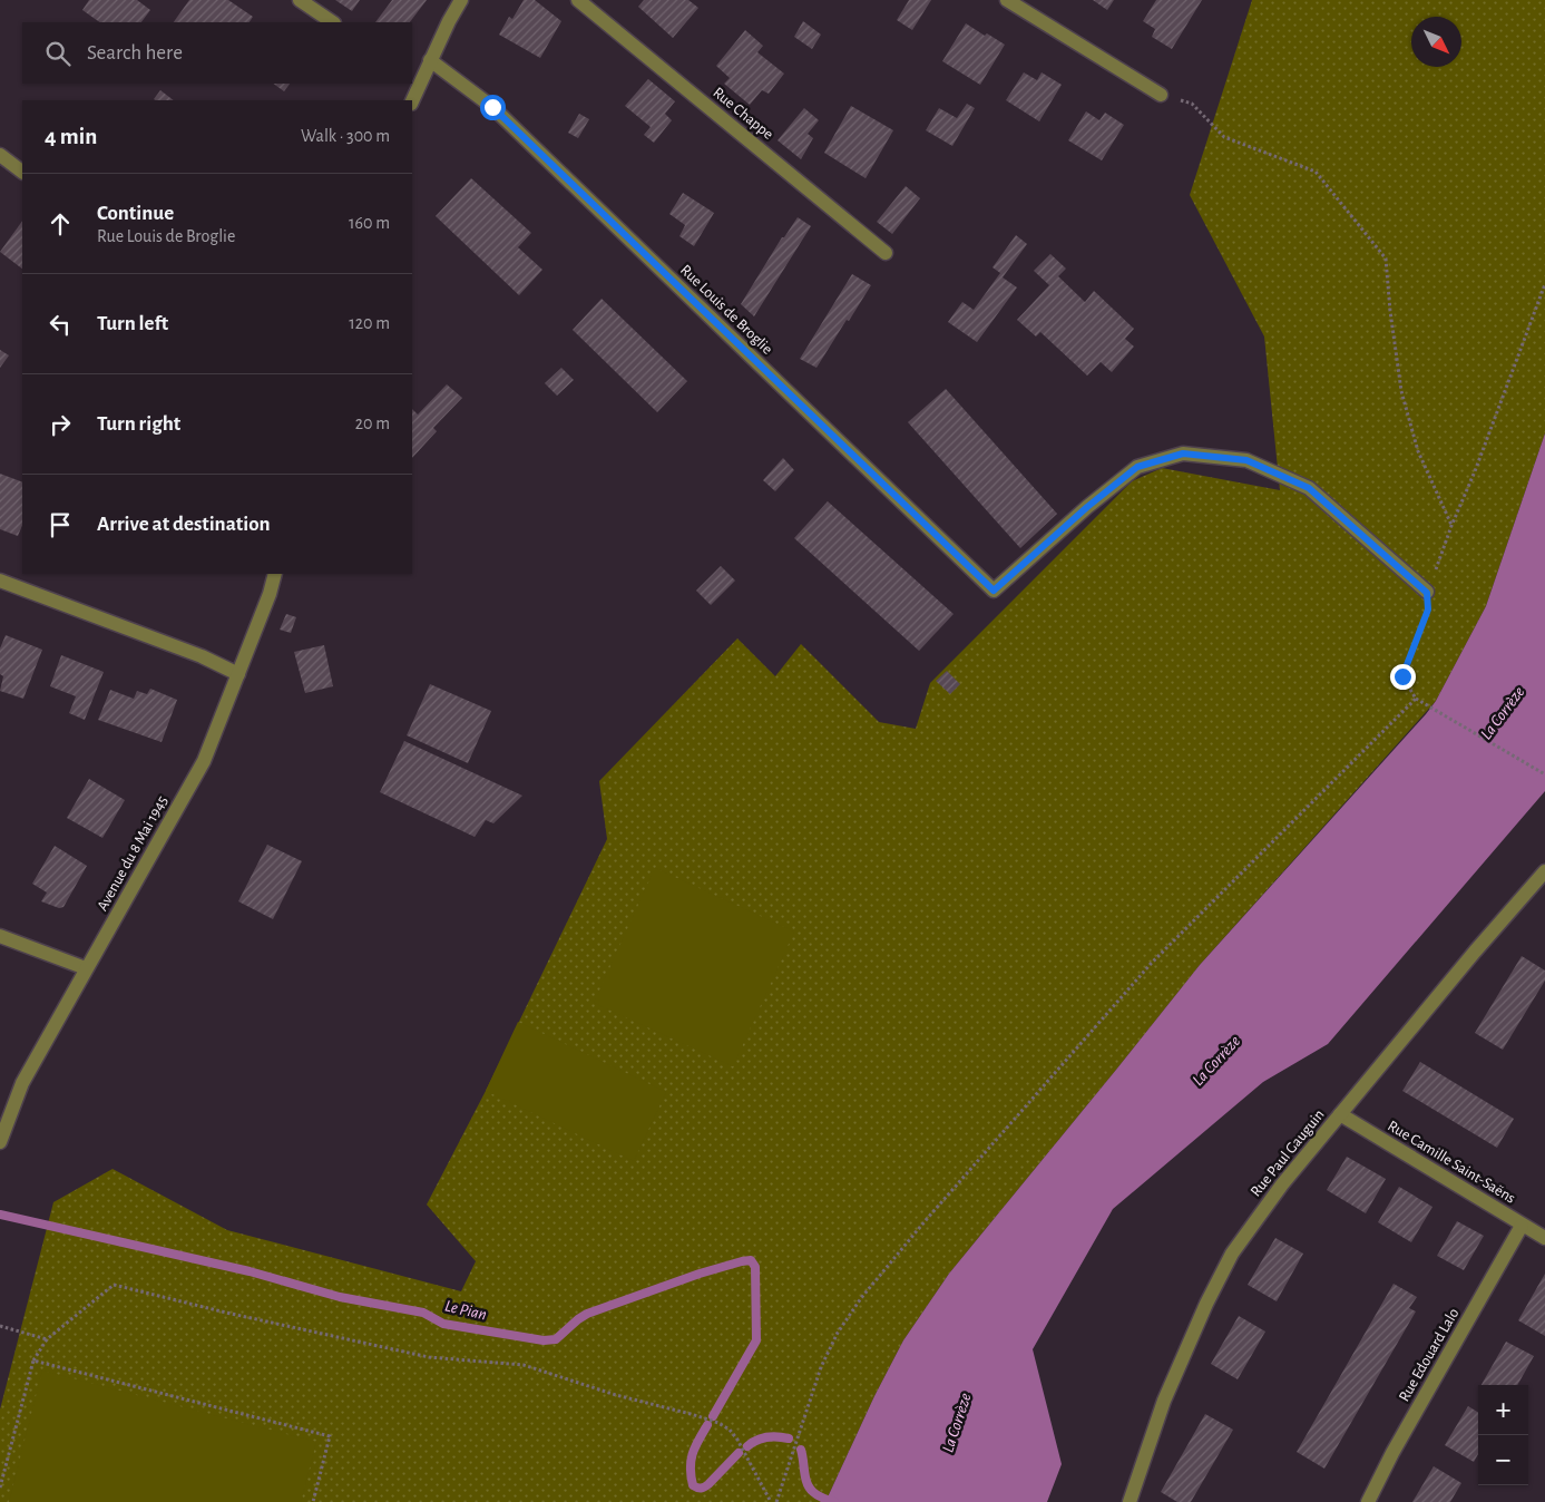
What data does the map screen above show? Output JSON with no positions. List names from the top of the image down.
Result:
{
  "streets": {
    "street": [
      "Rue Chappe",
      "Rue Louis de Broglie",
      "Avenue du 8 Mai 1945",
      "Rue Paul Gauguin",
      "Rue Camille Saint-Saëns",
      "Rue Edouard Lalo"
    ]
  },
  "crossings": [
    ["Rue Paul Gauguin", "Rue Camille Saint-Saëns"],
    ["Rue Camille Saint-Saëns", "Rue Edouard Lalo"]
  ],
  "water": ["La Corrèze", "Le Pian"],
  "north": "bottom right",
  "page": {
    "search": "Search here",
    "heading": ["4 min", "Walk · 300 m"],
    "list": [
      ["Continue", "Rue Louis de Broglie", "160 m"],
      ["Turn left", "120 m"],
      ["Turn right", "20 m"],
      "Arrive at destination"
    ],
    "map_buttons": ["+", "−"]
  }
}
